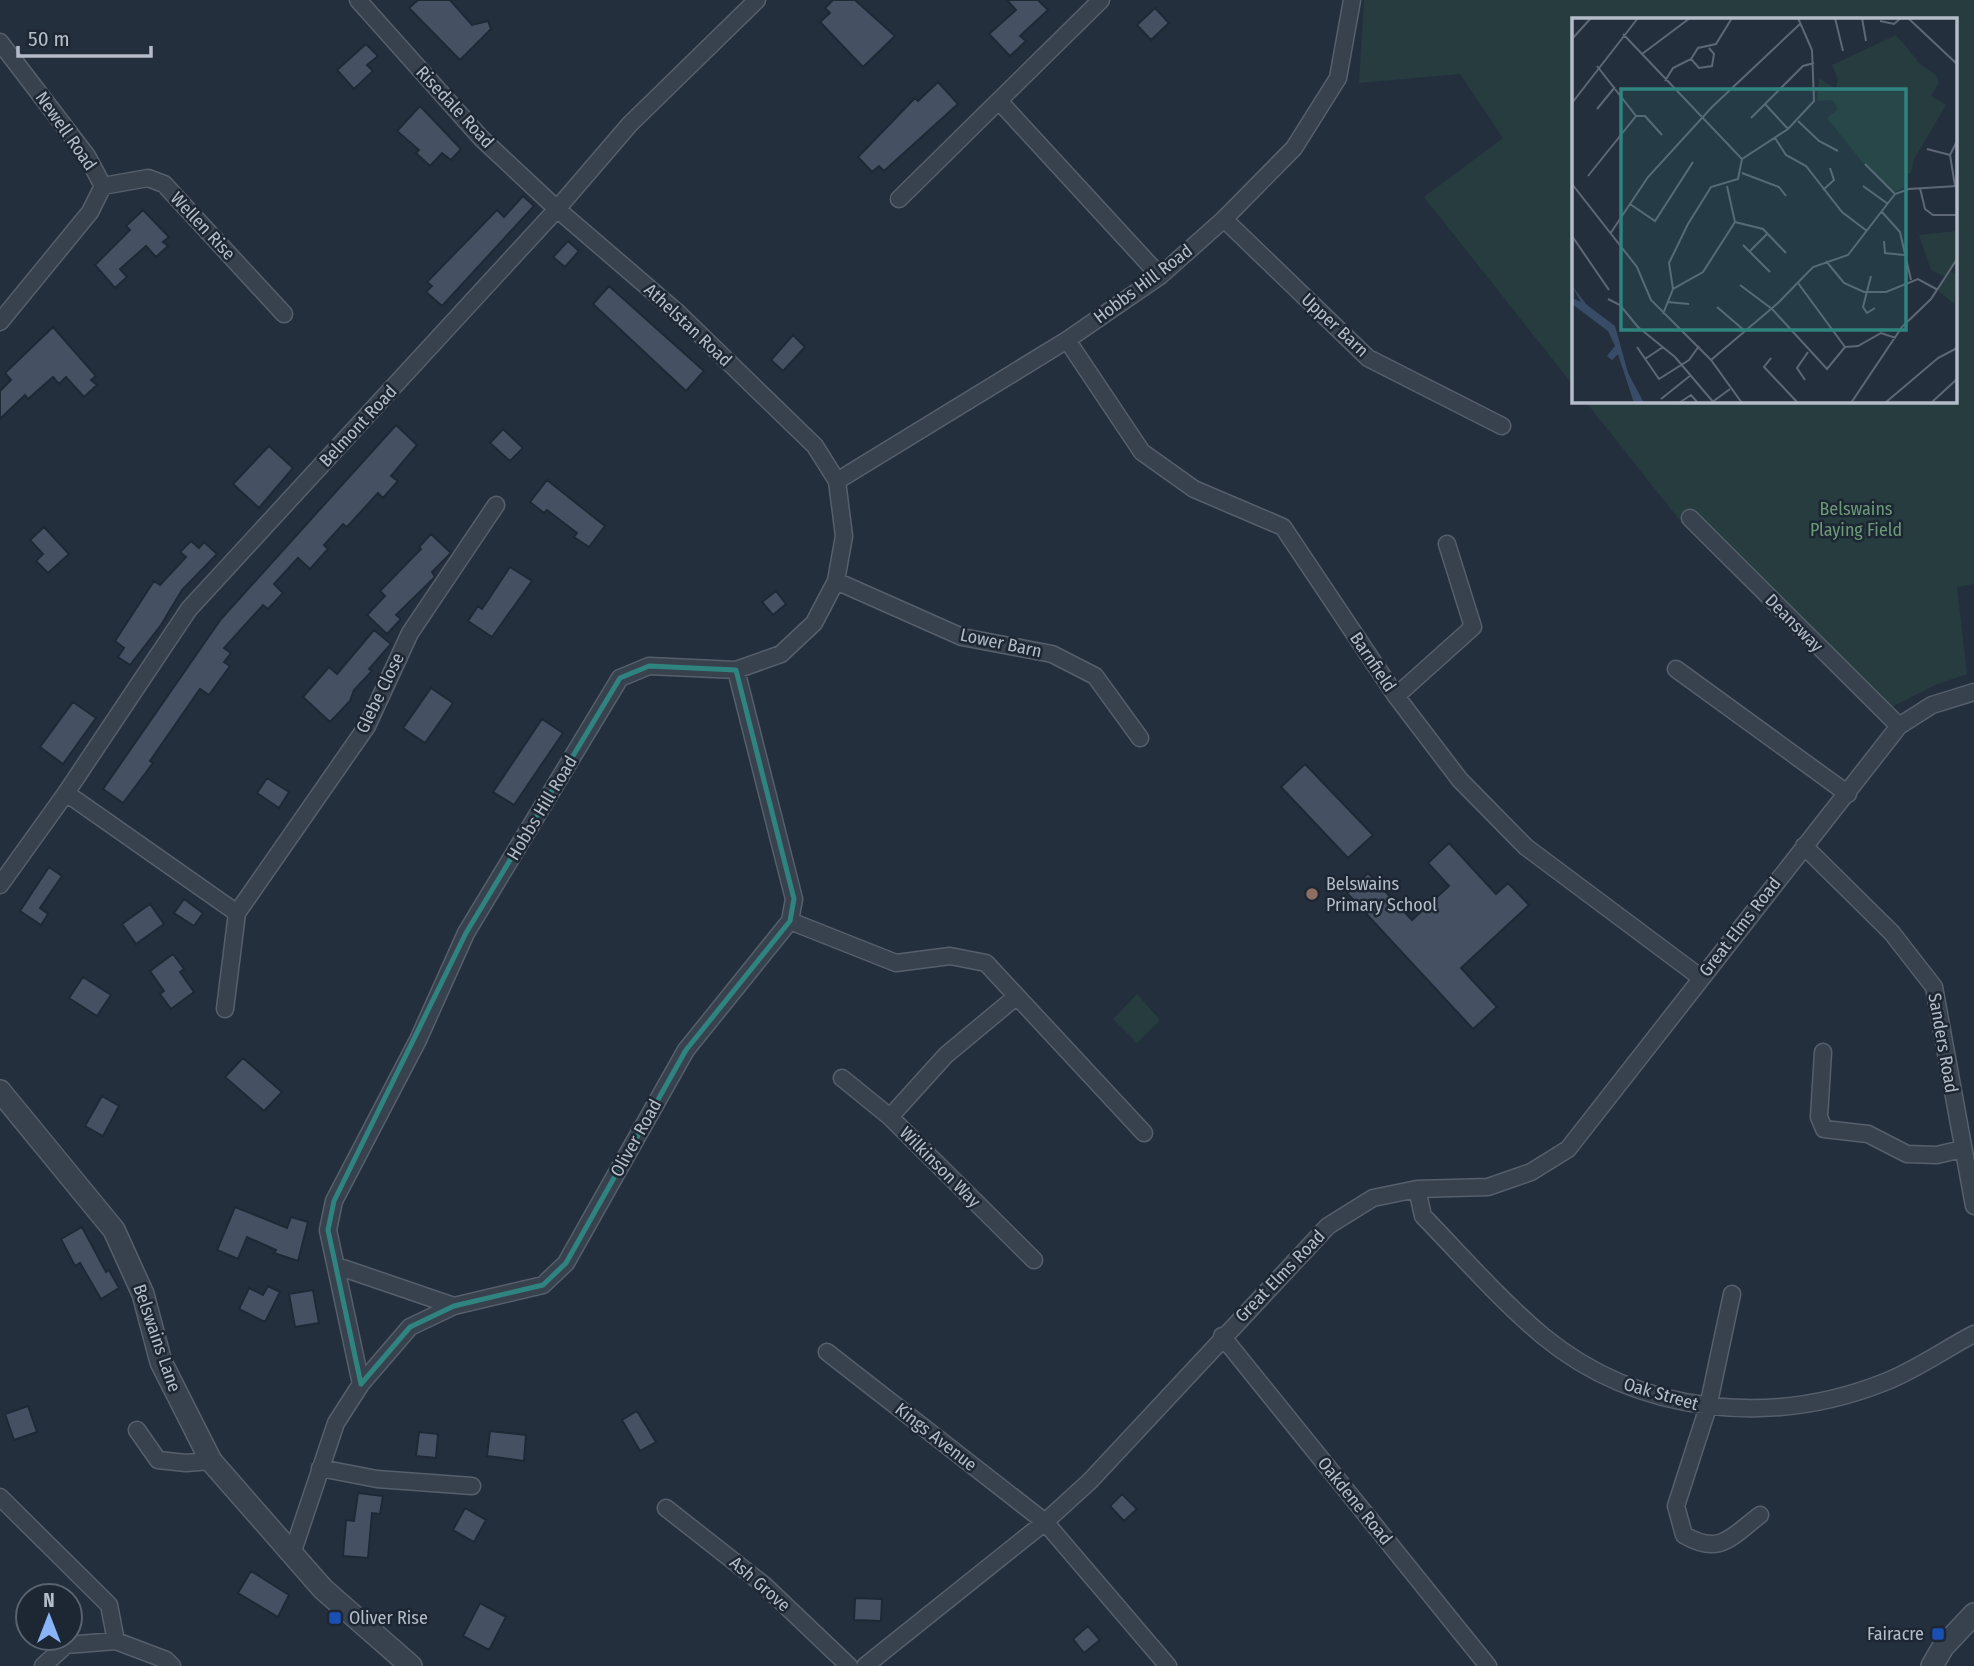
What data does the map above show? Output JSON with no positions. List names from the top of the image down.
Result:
{
  "streets": {
    "street": [
      "Risedale Road",
      "Newell Road",
      "Wellen Rise",
      "Hobbs Hill Road",
      "Athelstan Road",
      "Upper Barn",
      "Belmont Road",
      "Deansway",
      "Lower Barn",
      "Barnfield",
      "Glebe Close",
      "Great Elms Road",
      "Sanders Road",
      "Oliver Road",
      "Wilkinson Way",
      "Belswains Lane",
      "Oak Street",
      "Kings Avenue",
      "Oakdene Road",
      "Ash Grove"
    ]
  },
  "crossings": [
    ["Risedale Road", "Athelstan Road"],
    ["Risedale Road", "Belmont Road"],
    ["Newell Road", "Wellen Rise"],
    ["Hobbs Hill Road", "Athelstan Road"],
    ["Hobbs Hill Road", "Upper Barn"],
    ["Hobbs Hill Road", "Lower Barn"],
    ["Hobbs Hill Road", "Barnfield"],
    ["Athelstan Road", "Belmont Road"],
    ["Deansway", "Great Elms Road"],
    ["Barnfield", "Great Elms Road"],
    ["Great Elms Road", "Sanders Road"],
    ["Great Elms Road", "Oak Street"],
    ["Great Elms Road", "Kings Avenue"],
    ["Great Elms Road", "Oakdene Road"]
  ],
  "parks": ["Belswains Playing Field"],
  "places": {
    "other": ["Belswains Primary School"],
    "transit": ["Oliver Rise", "Fairacre"]
  },
  "scale_bar": "50 m",
  "north": "top"
}
